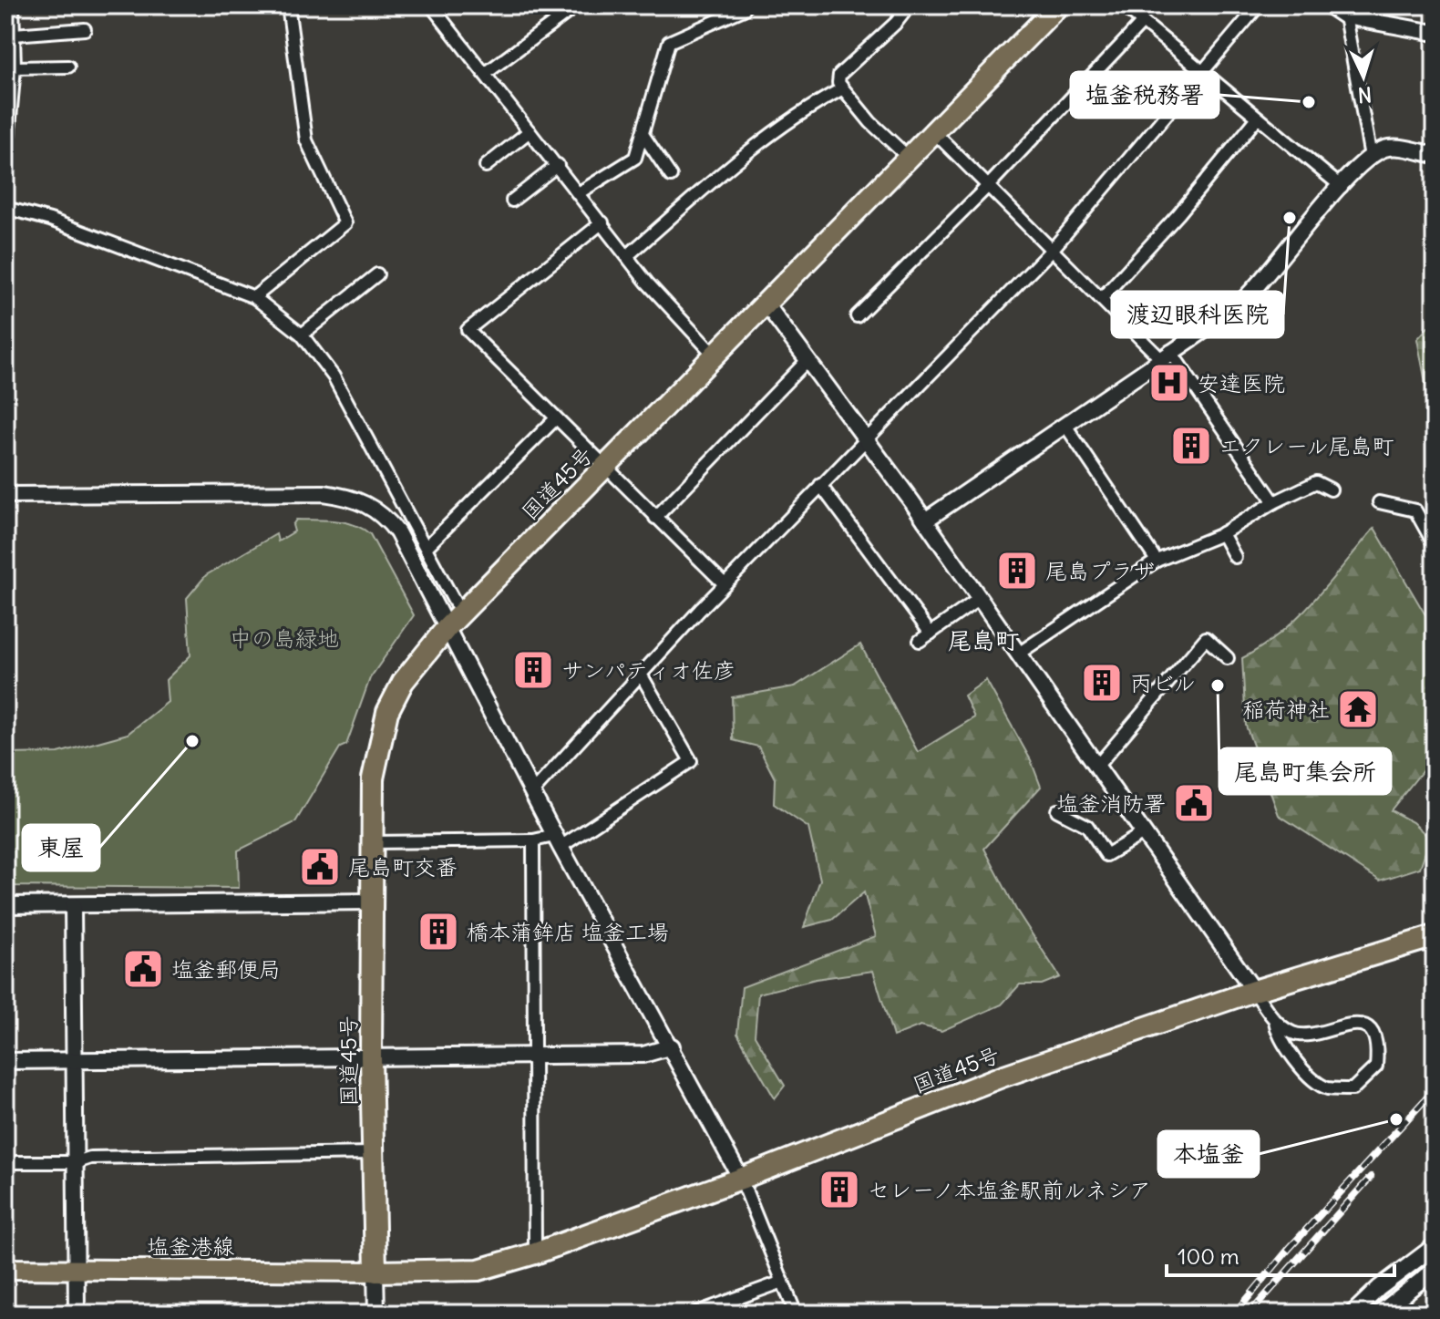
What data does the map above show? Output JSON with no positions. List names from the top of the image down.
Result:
{
  "streets": {
    "highway": ["国道45号"],
    "main road": ["塩釜港線"]
  },
  "crossings": [
    ["国道45号", "塩釜港線"]
  ],
  "districts": ["尾島町"],
  "parks": ["中の島緑地"],
  "places": {
    "other": [
      "塩釜税務署",
      "渡辺眼科医院",
      "尾島町集会所",
      "東屋",
      "本塩釜"
    ],
    "hospital": ["安達医院"],
    "building": [
      "エクレール尾島町",
      "尾島プラザ",
      "サンパティオ佐彦",
      "丙ビル",
      "橋本蒲鉾店 塩釜工場",
      "セレーノ本塩釜駅前ルネシア"
    ],
    "temple": ["稲荷神社"],
    "public building": ["塩釜消防署", "尾島町交番", "塩釜郵便局"]
  },
  "scale_bar": "100 m",
  "north": "bottom"
}
